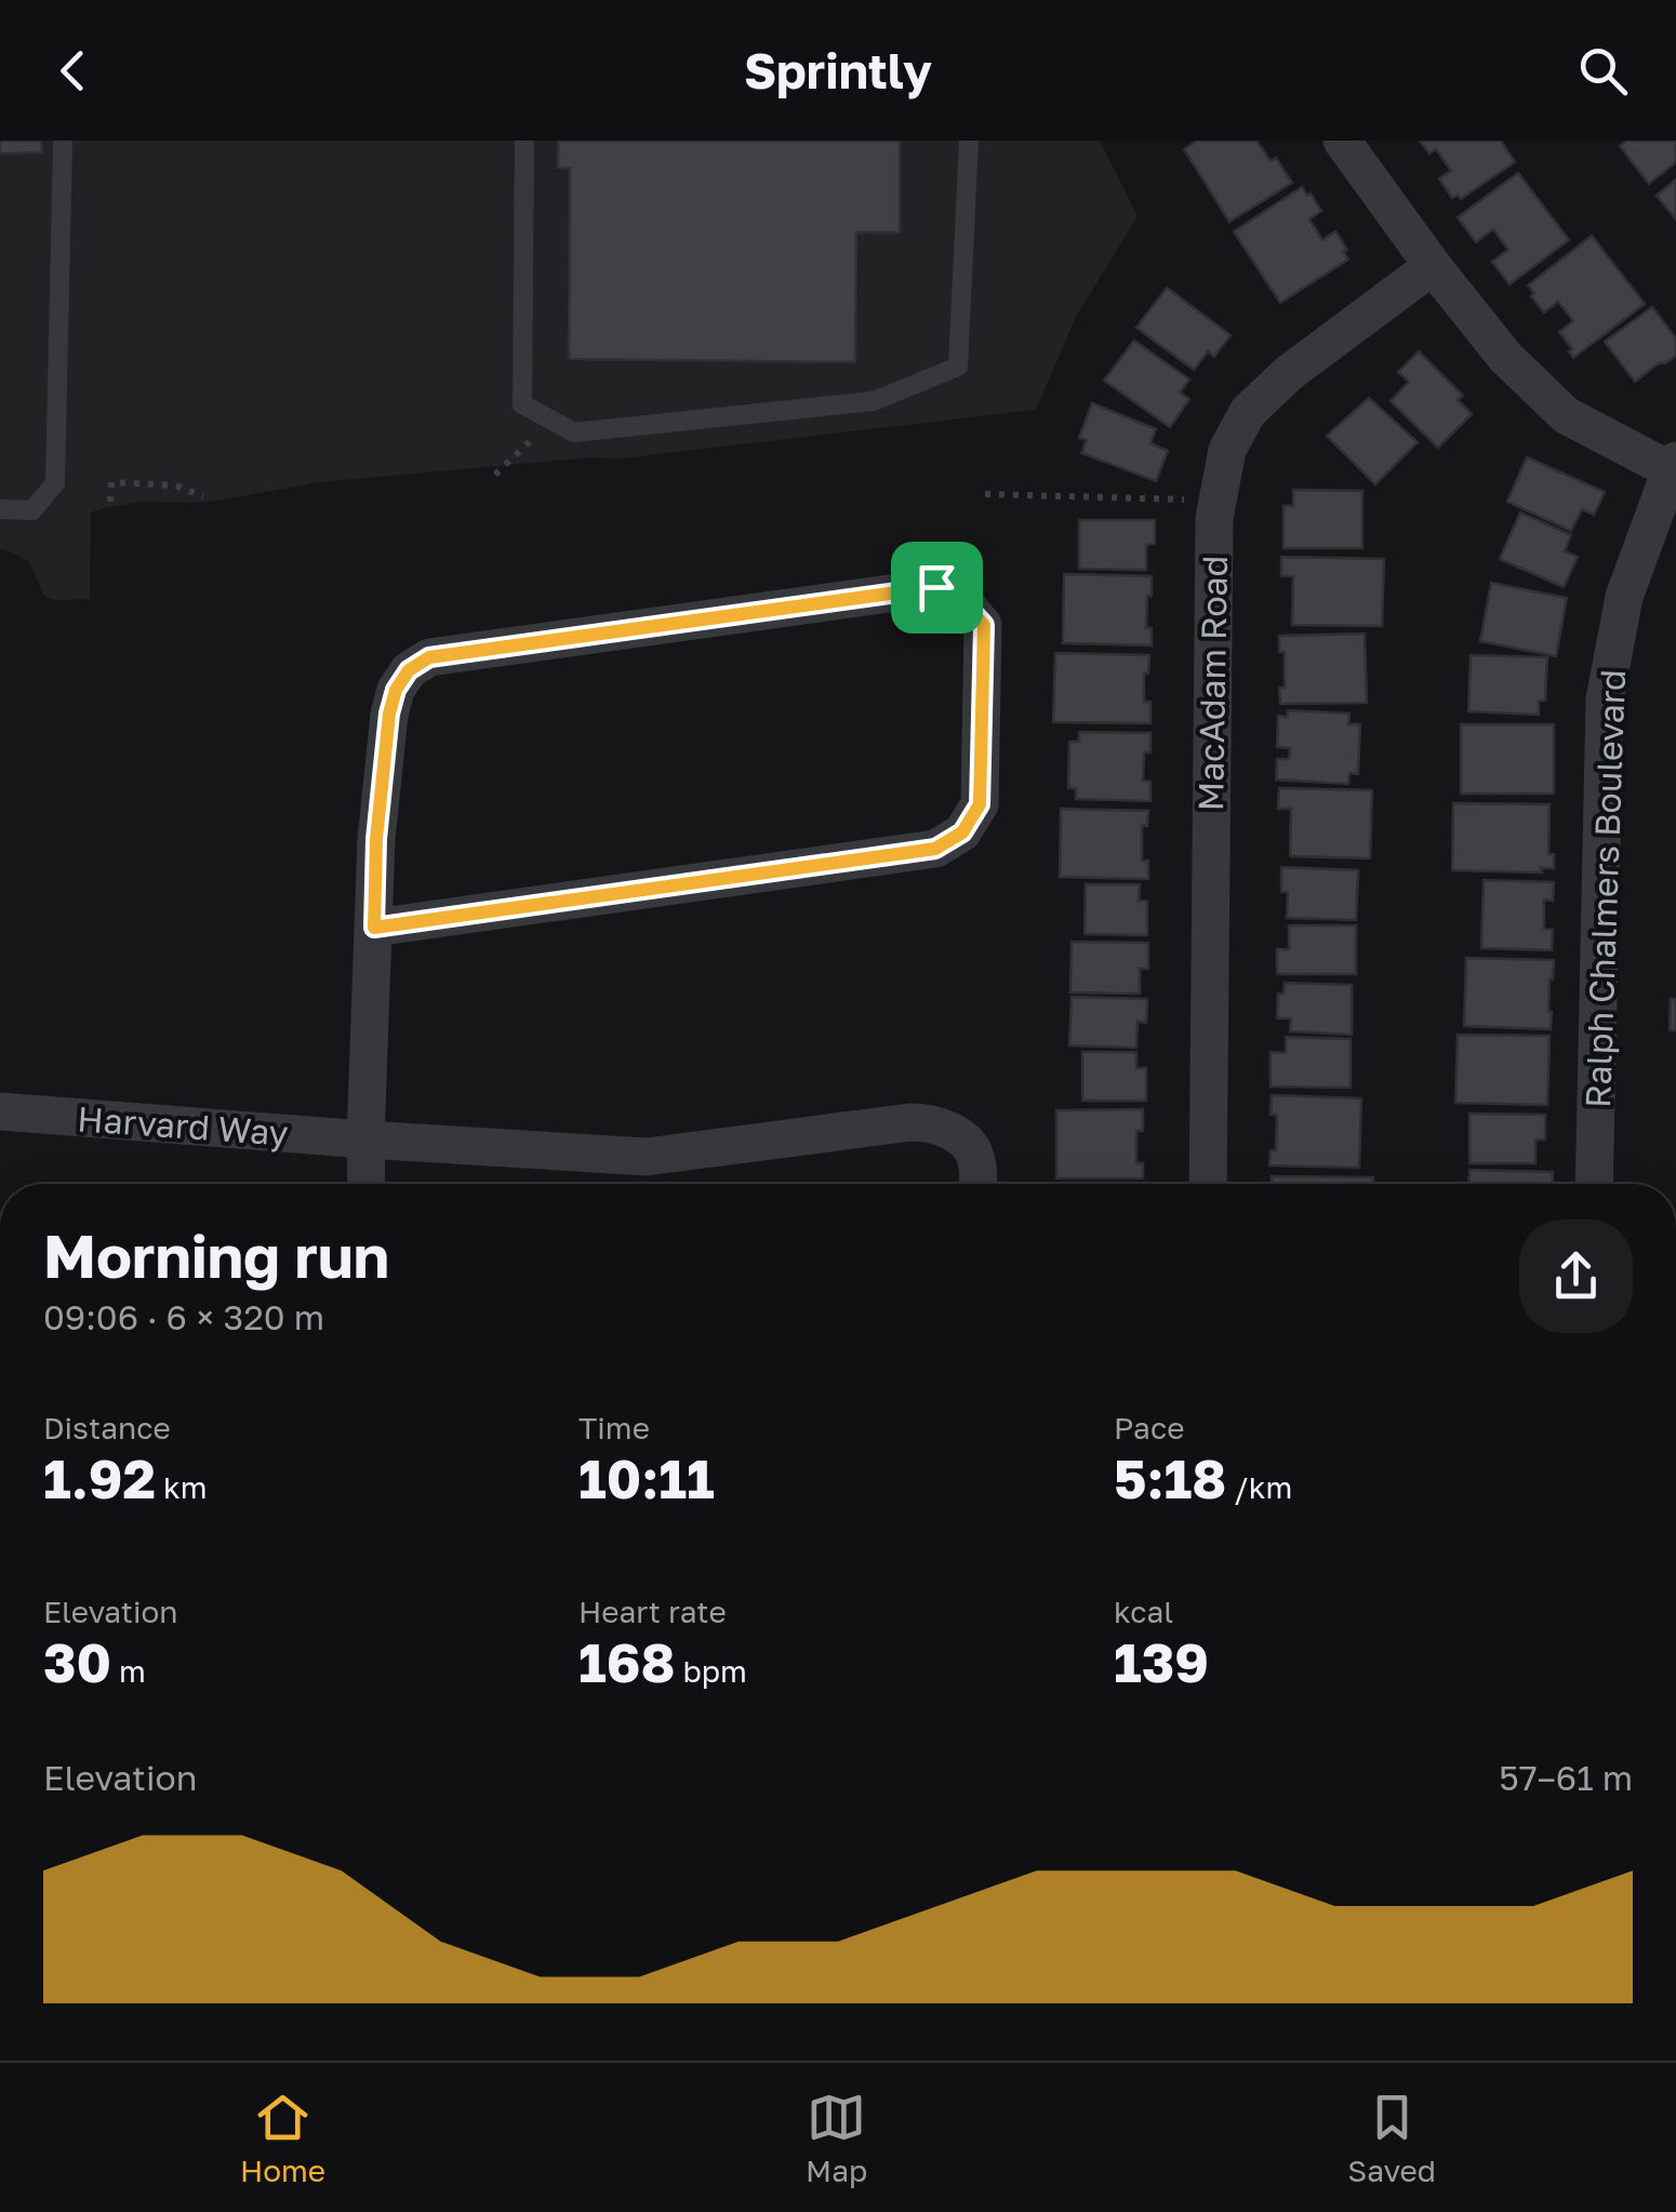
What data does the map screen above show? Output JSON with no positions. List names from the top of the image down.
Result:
{
  "streets": {
    "street": ["MacAdam Road", "Ralph Chalmers Boulevard", "Harvard Way"]
  },
  "page": {
    "header": "Sprintly",
    "heading": ["Morning run", "09:06 · 6 × 320 m"],
    "stats": [
      ["Distance", "1.92 km"],
      ["Time", "10:11"],
      ["Pace", "5:18 /km"],
      ["Elevation", "30 m"],
      ["Heart rate", "168 bpm"],
      ["kcal", "139"]
    ],
    "chart": ["Elevation", "57–61 m"],
    "tabs": ["Home", "Map", "Saved"]
  }
}
